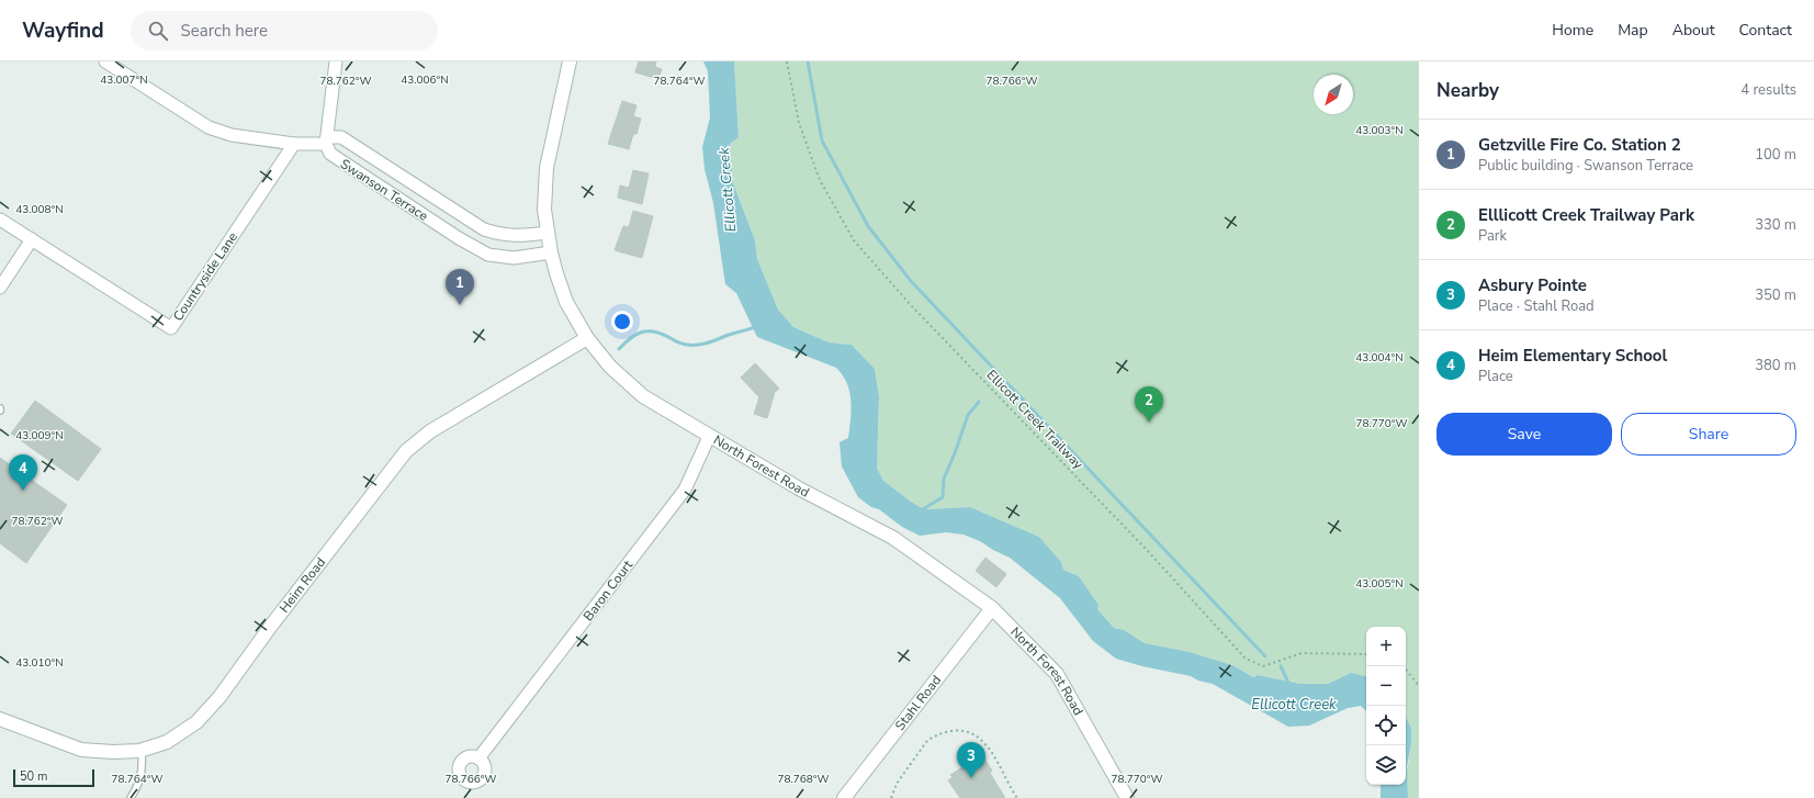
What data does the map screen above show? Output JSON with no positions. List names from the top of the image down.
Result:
{
  "streets": {
    "street": [
      "Swanson Terrace",
      "Countryside Lane",
      "North Forest Road",
      "Heim Road",
      "Baron Court",
      "Stahl Road"
    ],
    "path": ["Ellicott Creek Trailway"]
  },
  "crossings": [
    ["Swanson Terrace", "Countryside Lane"],
    ["Swanson Terrace", "North Forest Road"],
    ["North Forest Road", "Heim Road"],
    ["North Forest Road", "Baron Court"],
    ["North Forest Road", "Stahl Road"]
  ],
  "water": ["Ellicott Creek"],
  "scale_bar": "50 m",
  "north": "bottom left",
  "page": {
    "header": "Wayfind",
    "search": "Search here",
    "nav": [
      "Home",
      "Map",
      "About",
      "Contact"
    ],
    "heading": ["Nearby", "4 results"],
    "list": [
      {
        "mark": "1",
        "name": "Getzville Fire Co. Station 2",
        "note": "Public building · Swanson Terrace",
        "value": "100 m"
      },
      {
        "mark": "2",
        "name": "Elllicott Creek Trailway Park",
        "note": "Park",
        "value": "330 m"
      },
      {
        "mark": "3",
        "name": "Asbury Pointe",
        "note": "Place · Stahl Road",
        "value": "350 m"
      },
      {
        "mark": "4",
        "name": "Heim Elementary School",
        "note": "Place",
        "value": "380 m"
      }
    ],
    "pins": [
      "1",
      "2",
      "4",
      "3"
    ],
    "buttons": ["Save", "Share"],
    "map_buttons": ["+", "−"],
    "scale": "50 m"
  },
  "coordinates": [
    "43.007°N",
    "43.006°N",
    "78.762°W",
    "78.764°W",
    "78.766°W",
    "43.003°N",
    "43.008°N",
    "43.004°N",
    "78.770°W",
    "43.009°N",
    "43.005°N",
    "43.010°N",
    "78.768°W"
  ]
}
